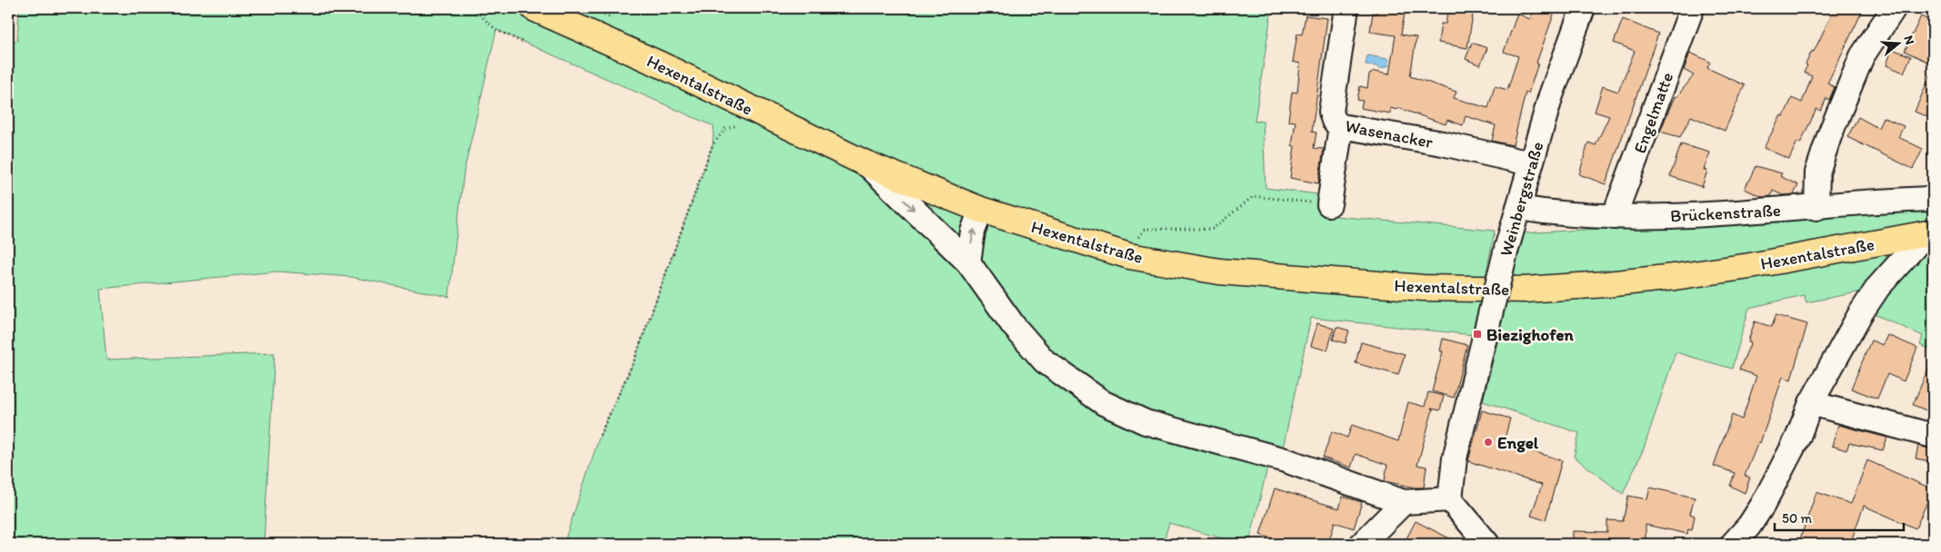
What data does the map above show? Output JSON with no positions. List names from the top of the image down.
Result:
{
  "streets": {
    "main road": ["Hexentalstraße"],
    "street": [
      "Engelmatte",
      "Wasenacker",
      "Weinbergstraße",
      "Brückenstraße"
    ]
  },
  "crossings": [
    ["Hexentalstraße", "Weinbergstraße"],
    ["Engelmatte", "Brückenstraße"],
    ["Wasenacker", "Weinbergstraße"],
    ["Weinbergstraße", "Brückenstraße"]
  ],
  "places": {
    "transit": ["Biezighofen"],
    "other": ["Engel"]
  },
  "scale_bar": "50 m",
  "north": "right"
}
